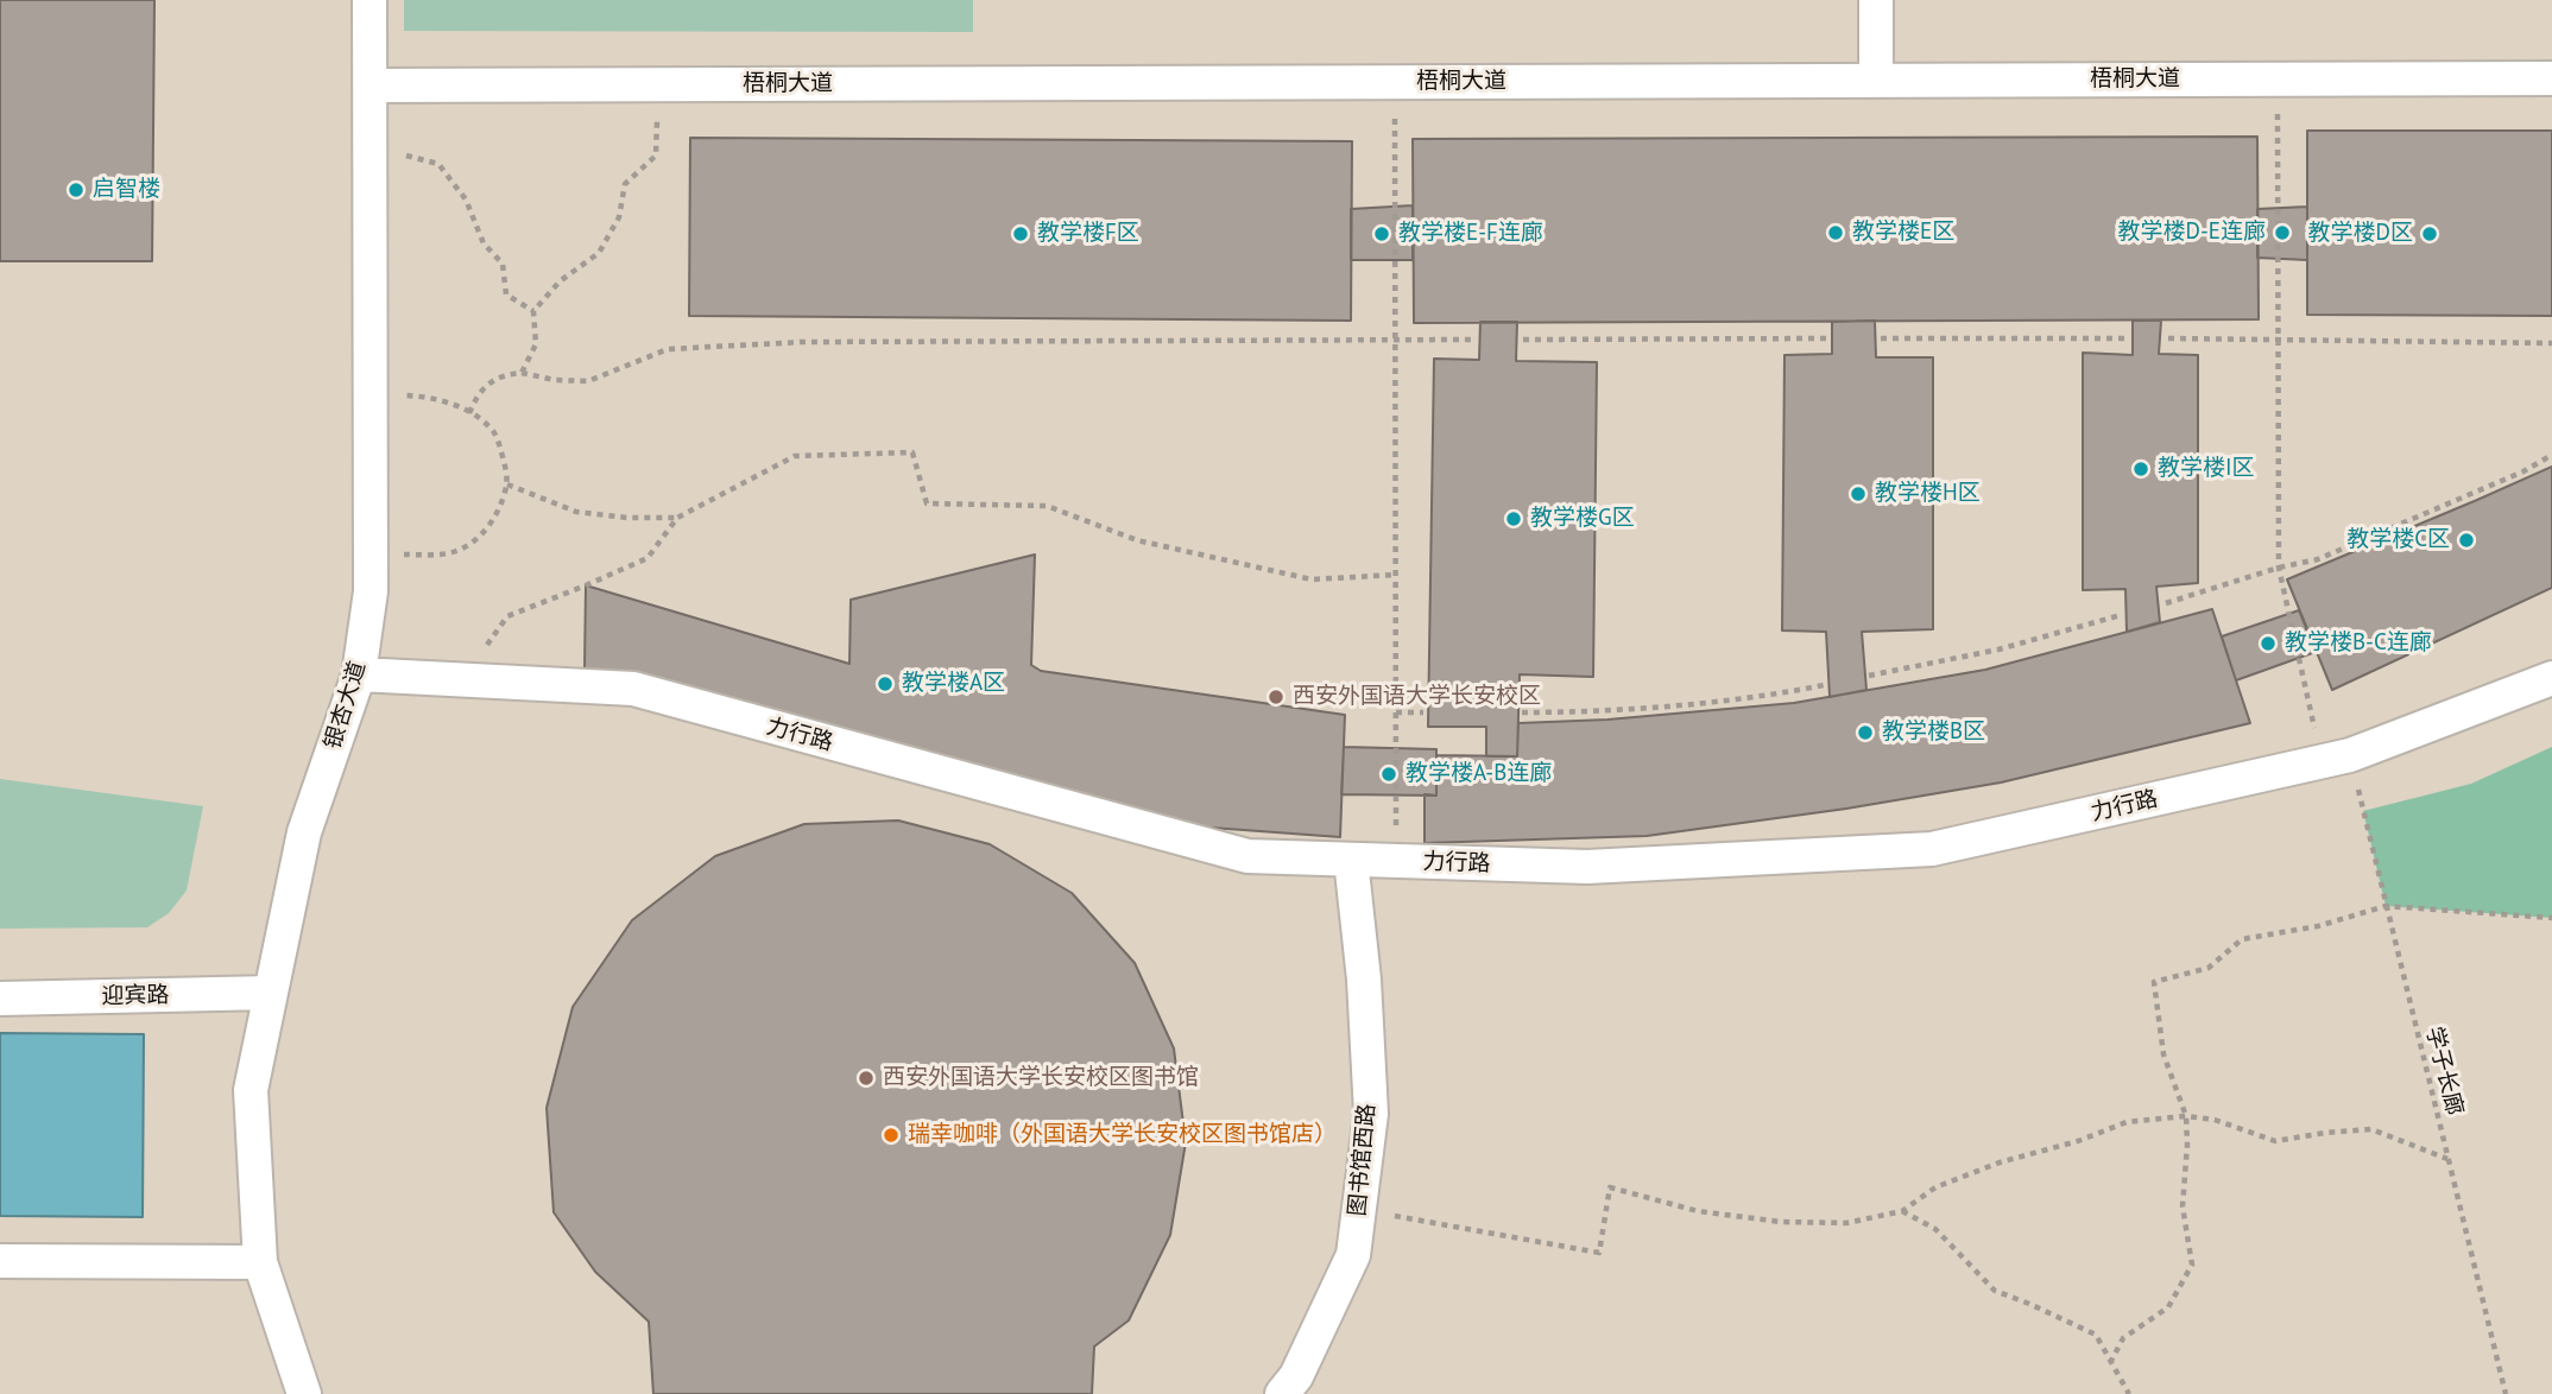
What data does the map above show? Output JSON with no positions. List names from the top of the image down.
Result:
{
  "streets": {
    "street": [
      "梧桐大道",
      "银杏大道",
      "力行路",
      "迎宾路",
      "图书馆西路"
    ],
    "path": ["学子长廊"]
  },
  "crossings": [
    ["梧桐大道", "银杏大道"],
    ["梧桐大道", "学子长廊"],
    ["银杏大道", "力行路"],
    ["银杏大道", "迎宾路"],
    ["力行路", "学子长廊"],
    ["力行路", "图书馆西路"]
  ],
  "places": [
    "启智楼",
    "教学楼E区",
    "教学楼D-E连廊",
    "教学楼F区",
    "教学楼E-F连廊",
    "教学楼D区",
    "教学楼I区",
    "教学楼H区",
    "教学楼G区",
    "教学楼C区",
    "教学楼B-C连廊",
    "教学楼A区",
    "西安外国语大学长安校区",
    "教学楼B区",
    "教学楼A-B连廊",
    "西安外国语大学长安校区图书馆",
    "瑞幸咖啡（外国语大学长安校区图书馆店）"
  ]
}
